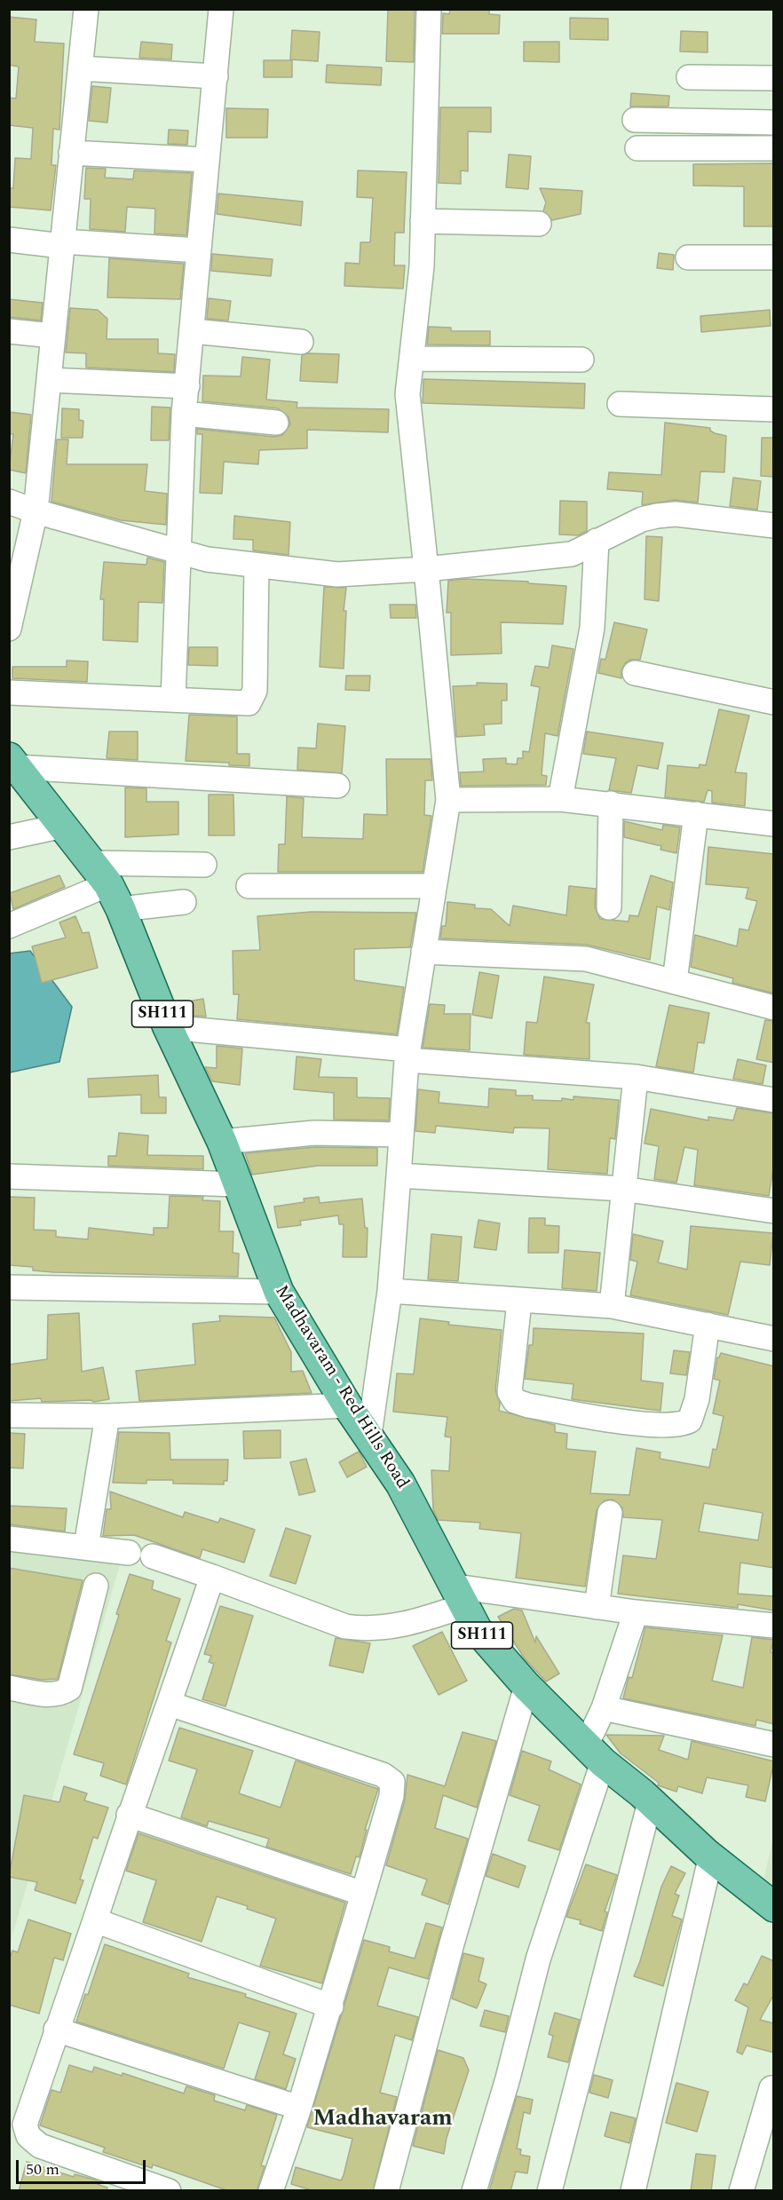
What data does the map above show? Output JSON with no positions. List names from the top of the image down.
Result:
{
  "streets": {
    "main road": ["SH111", "Madhavaram - Red Hills Road"]
  },
  "districts": ["Madhavaram"],
  "scale_bar": "50 m"
}
